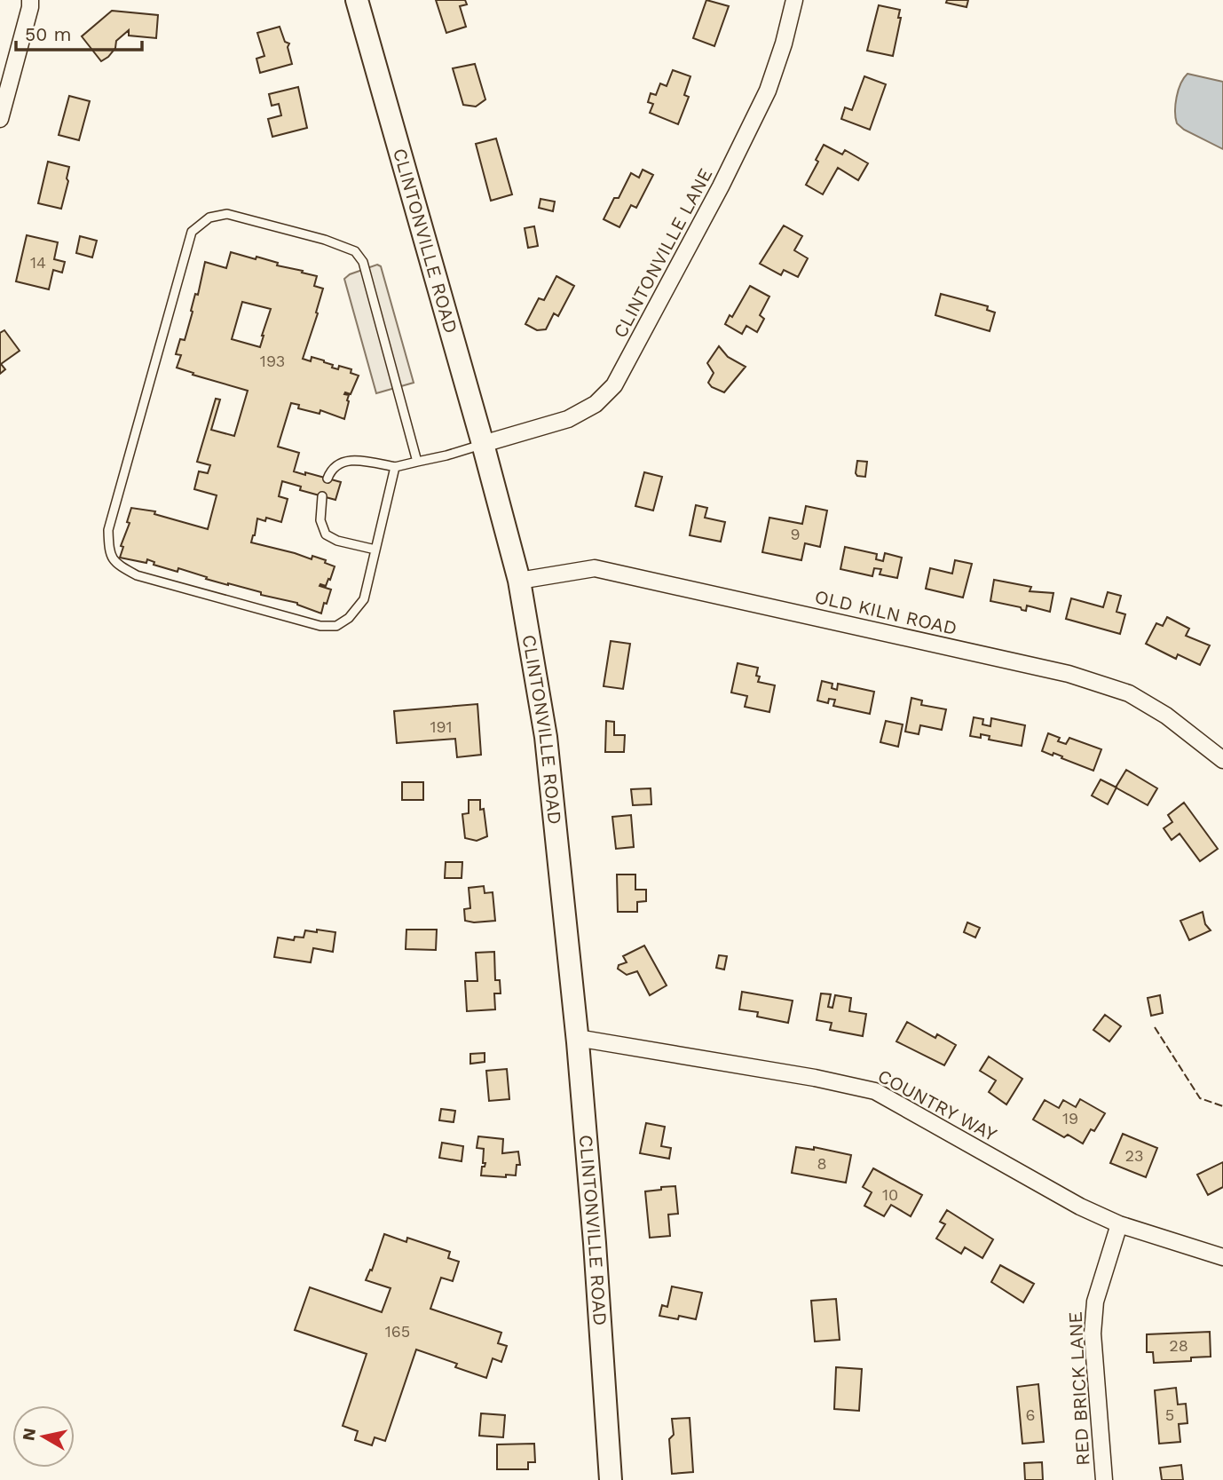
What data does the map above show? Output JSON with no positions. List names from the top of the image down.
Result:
{
  "streets": {
    "main road": ["CLINTONVILLE ROAD"],
    "street": [
      "CLINTONVILLE LANE",
      "OLD KILN ROAD",
      "COUNTRY WAY",
      "RED BRICK LANE"
    ]
  },
  "crossings": [
    ["CLINTONVILLE ROAD", "CLINTONVILLE LANE"],
    ["CLINTONVILLE ROAD", "OLD KILN ROAD"],
    ["CLINTONVILLE ROAD", "COUNTRY WAY"],
    ["COUNTRY WAY", "RED BRICK LANE"]
  ],
  "house_numbers": [
    "14",
    "193",
    "9",
    "191",
    "19",
    "23",
    "8",
    "10",
    "165",
    "28",
    "6",
    "5"
  ],
  "scale_bar": "50 m",
  "north": "left"
}
